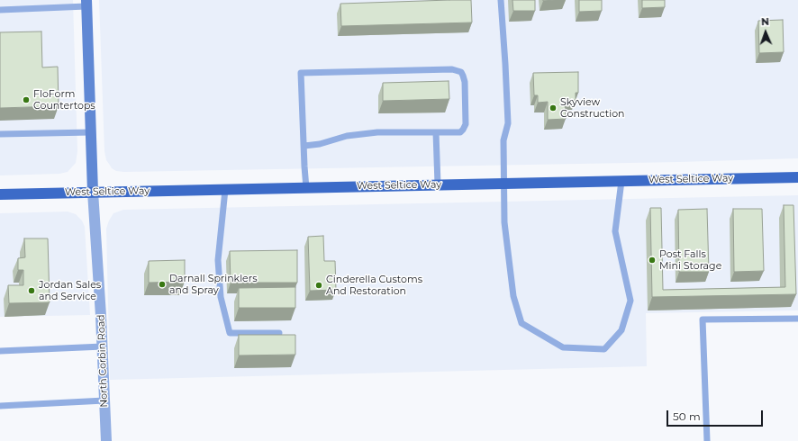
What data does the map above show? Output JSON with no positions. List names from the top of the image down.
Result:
{
  "streets": {
    "main road": ["West Seltice Way"],
    "street": ["North Corbin Road"]
  },
  "crossings": [
    ["West Seltice Way", "North Corbin Road"]
  ],
  "places": [
    "FloForm Countertops",
    "Skyview Construction",
    "Post Falls Mini Storage",
    "Darnall Sprinklers and Spray",
    "Cinderella Customs And Restoration",
    "Jordan Sales and Service"
  ],
  "scale_bar": "50 m",
  "north": "top"
}
